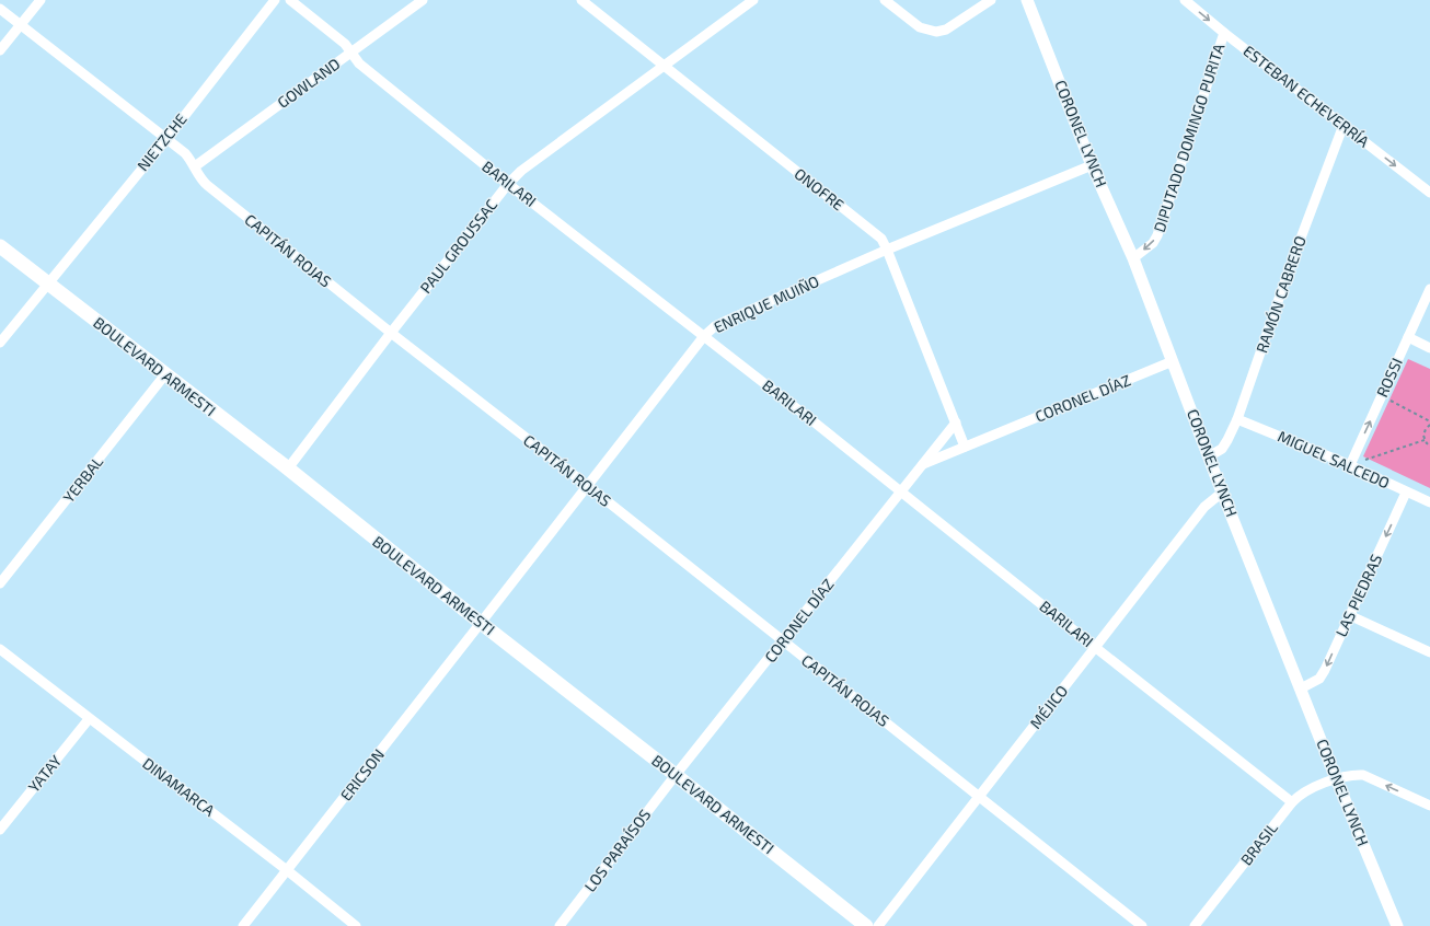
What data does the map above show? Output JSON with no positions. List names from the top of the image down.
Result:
{
  "streets": {
    "main road": ["BOULEVARD ARMESTI"],
    "street": [
      "GOWLAND",
      "ESTEBAN ECHEVERRÍA",
      "CORONEL LYNCH",
      "DIPUTADO DOMINGO PURITA",
      "NIETZCHE",
      "BARILARI",
      "ONOFRE",
      "PAUL GROUSSAC",
      "CAPITÁN ROJAS",
      "RAMÓN CABRERO",
      "ENRIQUE MUIÑO",
      "ROSSI",
      "CORONEL DÍAZ",
      "MIGUEL SALCEDO",
      "YERBAL",
      "LAS PIEDRAS",
      "MÉJICO",
      "YATAY",
      "ERICSON",
      "DINAMARCA",
      "BRASIL",
      "LOS PARAÍSOS"
    ]
  },
  "crossings": [
    ["GOWLAND", "BARILARI"],
    ["GOWLAND", "CAPITÁN ROJAS"],
    ["ESTEBAN ECHEVERRÍA", "DIPUTADO DOMINGO PURITA"],
    ["ESTEBAN ECHEVERRÍA", "RAMÓN CABRERO"],
    ["CORONEL LYNCH", "DIPUTADO DOMINGO PURITA"],
    ["CORONEL LYNCH", "RAMÓN CABRERO"],
    ["CORONEL LYNCH", "ENRIQUE MUIÑO"],
    ["CORONEL LYNCH", "CORONEL DÍAZ"],
    ["CORONEL LYNCH", "LAS PIEDRAS"],
    ["CORONEL LYNCH", "MÉJICO"],
    ["CORONEL LYNCH", "BRASIL"],
    ["NIETZCHE", "CAPITÁN ROJAS"],
    ["NIETZCHE", "BOULEVARD ARMESTI"],
    ["BARILARI", "PAUL GROUSSAC"],
    ["BARILARI", "ENRIQUE MUIÑO"],
    ["BARILARI", "CORONEL DÍAZ"],
    ["BARILARI", "MÉJICO"],
    ["BARILARI", "BRASIL"],
    ["ONOFRE", "PAUL GROUSSAC"],
    ["ONOFRE", "ENRIQUE MUIÑO"],
    ["ONOFRE", "CORONEL DÍAZ"],
    ["PAUL GROUSSAC", "CAPITÁN ROJAS"],
    ["PAUL GROUSSAC", "BOULEVARD ARMESTI"],
    ["CAPITÁN ROJAS", "ENRIQUE MUIÑO"],
    ["CAPITÁN ROJAS", "CORONEL DÍAZ"],
    ["CAPITÁN ROJAS", "MÉJICO"],
    ["RAMÓN CABRERO", "MIGUEL SALCEDO"],
    ["ENRIQUE MUIÑO", "BOULEVARD ARMESTI"],
    ["ENRIQUE MUIÑO", "ERICSON"],
    ["BOULEVARD ARMESTI", "CORONEL DÍAZ"],
    ["BOULEVARD ARMESTI", "YERBAL"],
    ["BOULEVARD ARMESTI", "ERICSON"],
    ["BOULEVARD ARMESTI", "LOS PARAÍSOS"],
    ["ROSSI", "MIGUEL SALCEDO"],
    ["CORONEL DÍAZ", "LOS PARAÍSOS"],
    ["MIGUEL SALCEDO", "LAS PIEDRAS"],
    ["YATAY", "DINAMARCA"],
    ["ERICSON", "DINAMARCA"]
  ],
  "one_way": [
    "ESTEBAN ECHEVERRÍA",
    "DIPUTADO DOMINGO PURITA",
    "ROSSI",
    "LAS PIEDRAS"
  ]
}
